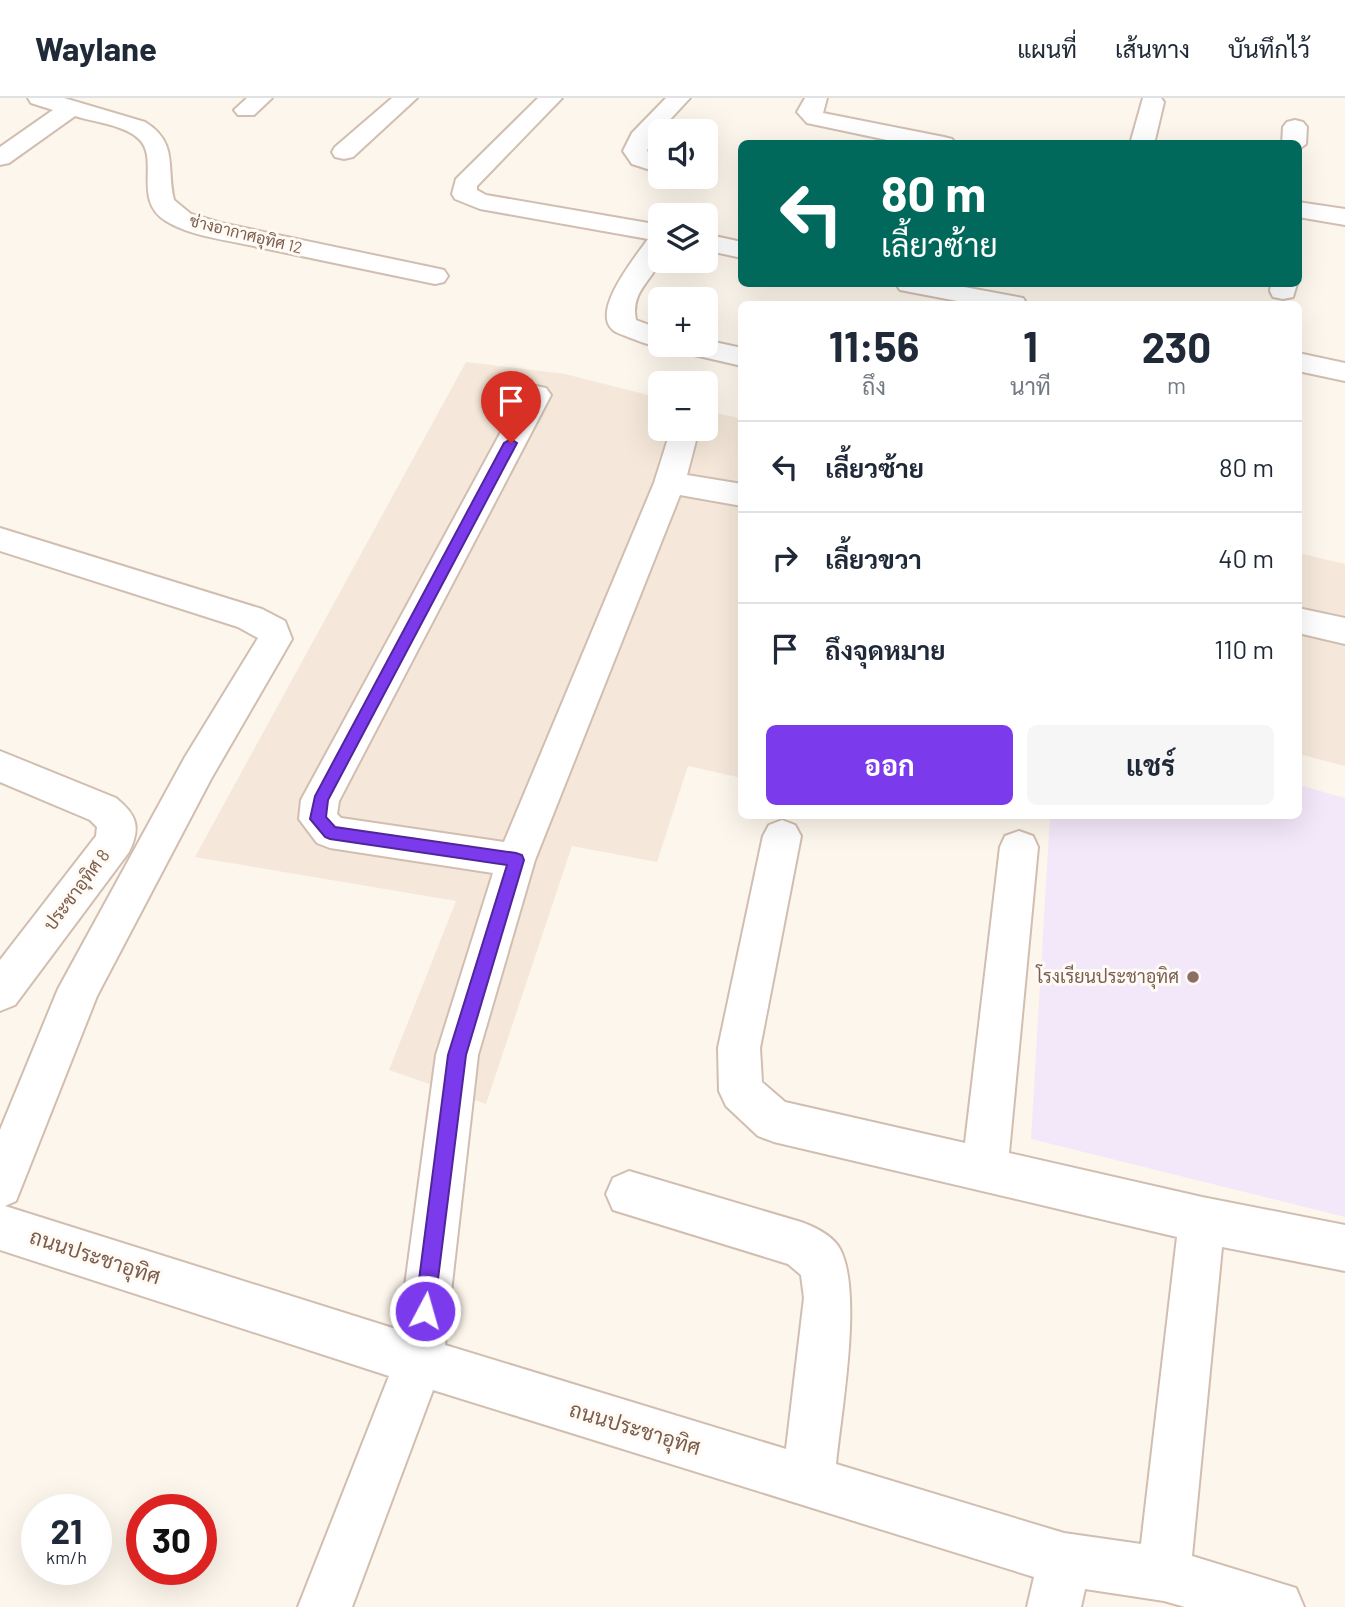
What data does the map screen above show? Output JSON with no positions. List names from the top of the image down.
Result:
{
  "streets": {
    "street": ["ช่างอากาศอุทิศ 12", "ประชาอุทิศ 8", "ถนนประชาอุทิศ"]
  },
  "places": ["โรงเรียนประชาอุทิศ"],
  "page": {
    "header": "Waylane",
    "nav": ["แผนที่", "เส้นทาง", "บันทึกไว้"],
    "map_buttons": ["+", "−"],
    "turn": ["80 m", "เลี้ยวซ้าย"],
    "eta": [
      "11:56",
      "ถึง",
      "1",
      "นาที",
      "230",
      "m"
    ],
    "list": [
      {
        "name": "เลี้ยวซ้าย",
        "value": "80 m"
      },
      {
        "name": "เลี้ยวขวา",
        "value": "40 m"
      },
      {
        "name": "ถึงจุดหมาย",
        "value": "110 m"
      }
    ],
    "buttons": ["ออก", "แชร์"],
    "speed": "21 km/h",
    "limit": "30"
  }
}
